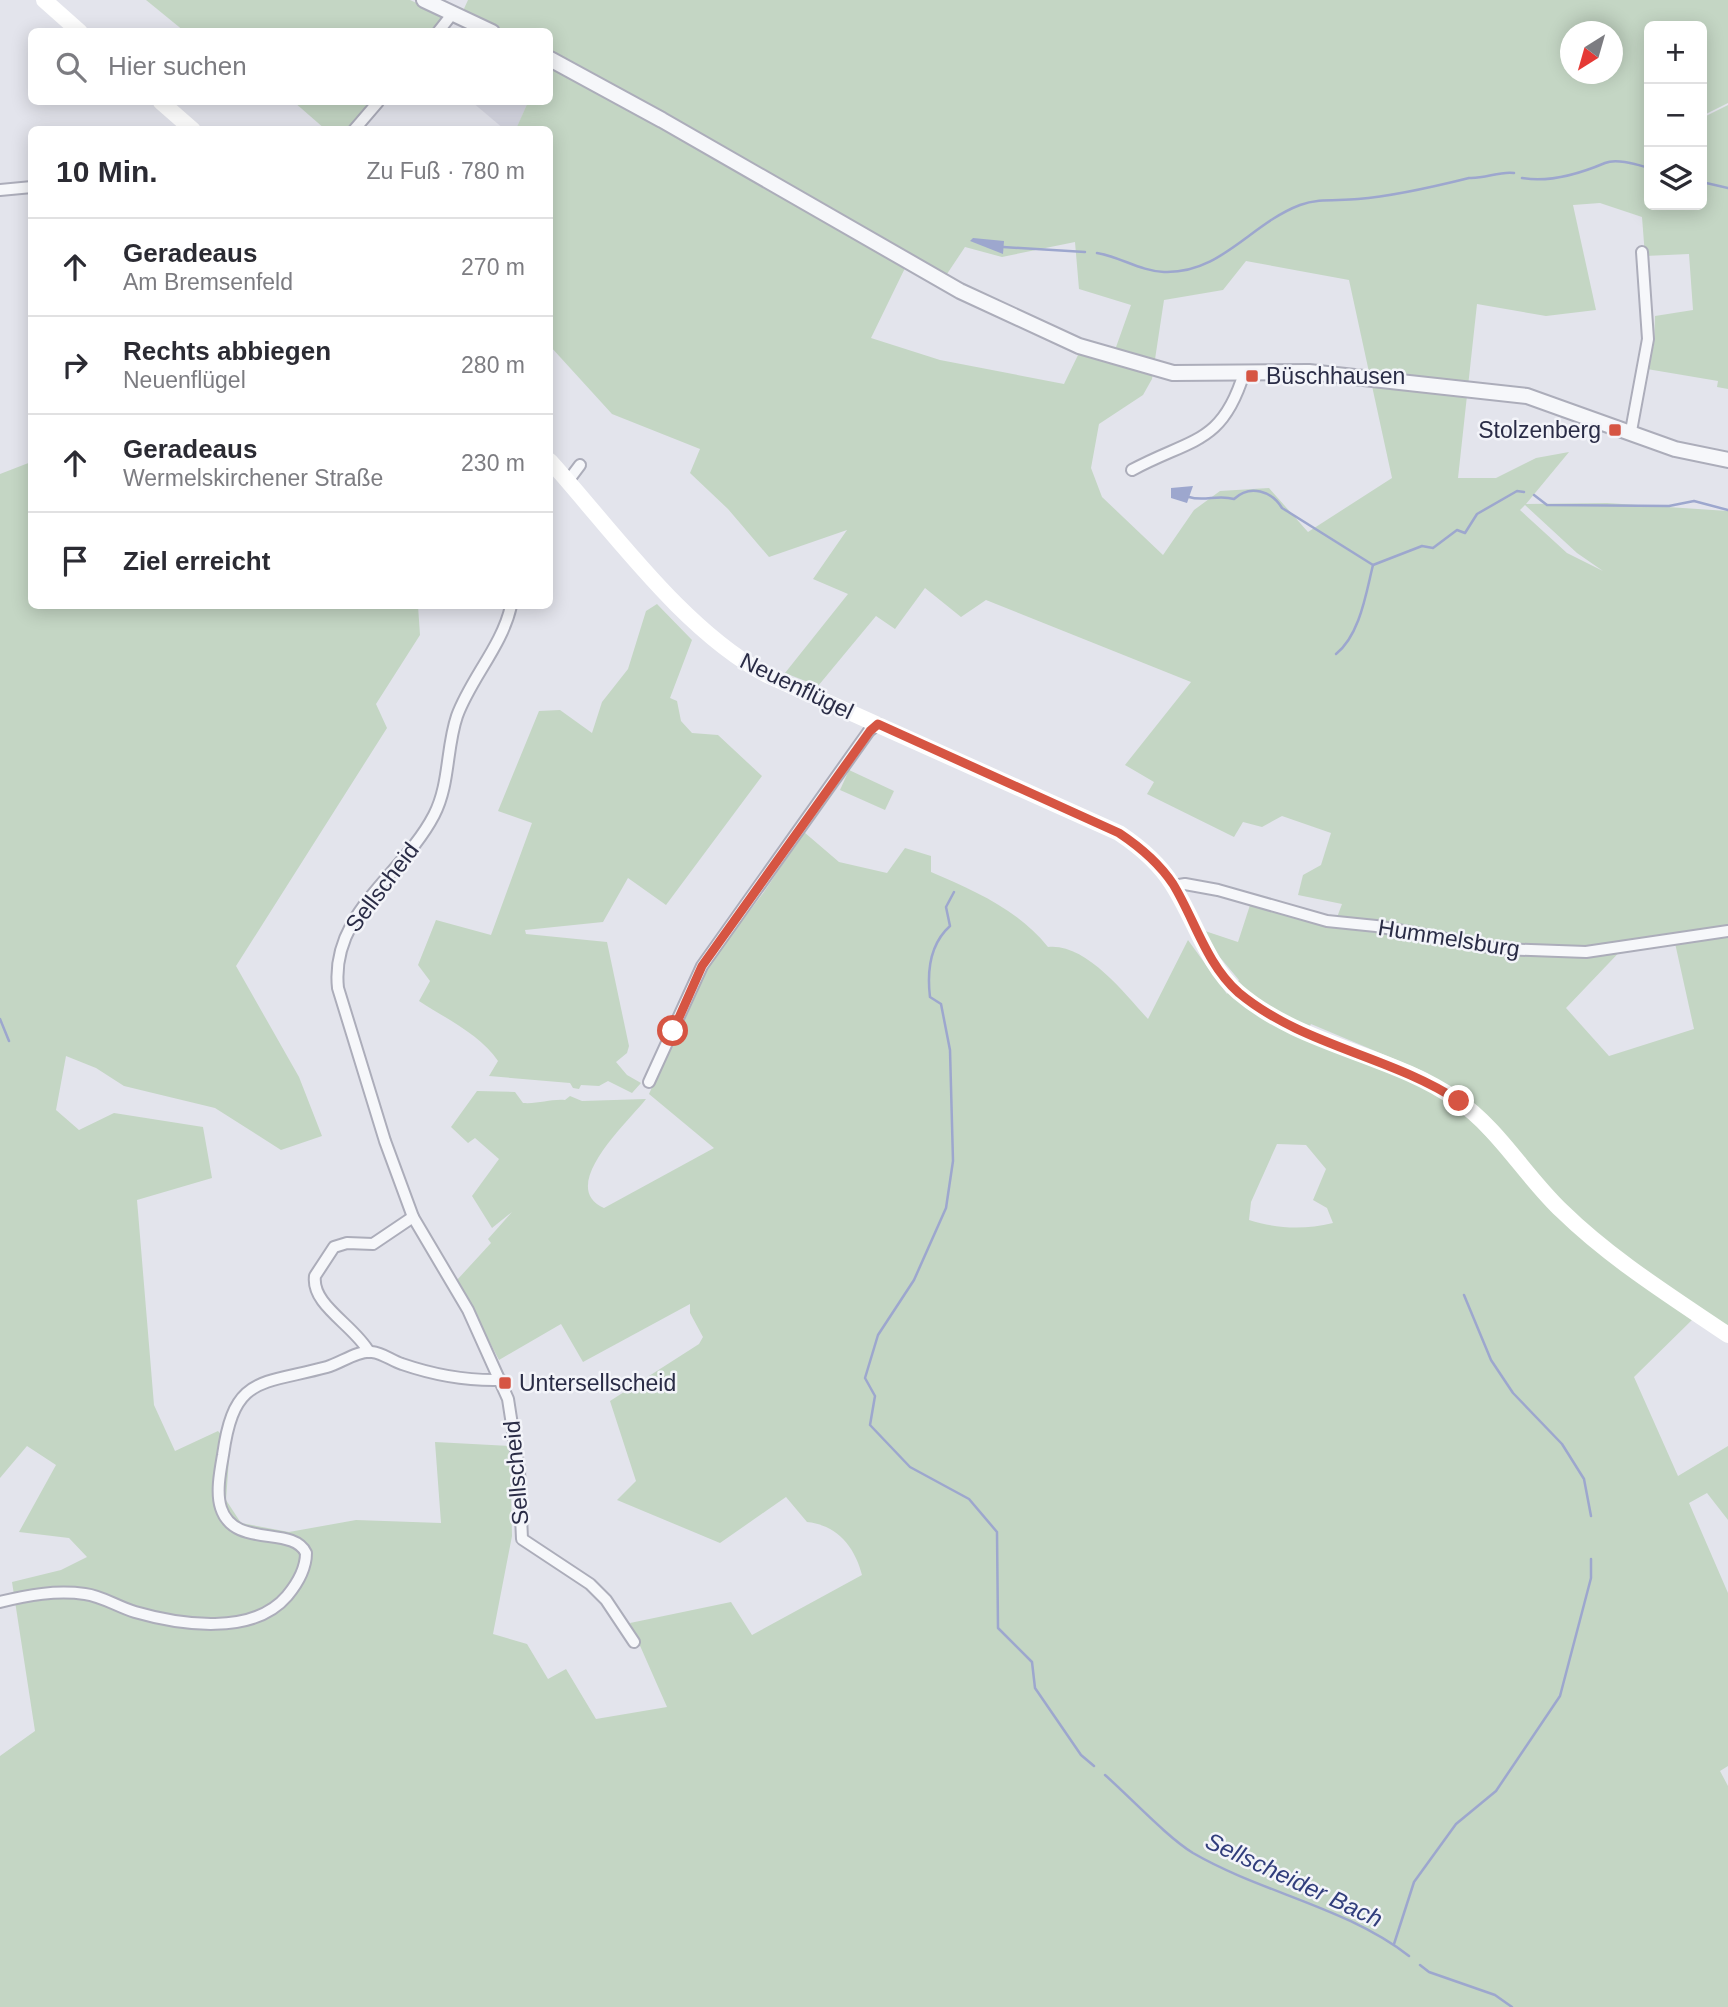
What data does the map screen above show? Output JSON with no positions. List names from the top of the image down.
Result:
{
  "streets": {
    "main road": ["Neuenflügel"],
    "street": ["Sellscheid", "Hummelsburg"]
  },
  "crossings": [
    ["Neuenflügel", "Hummelsburg"]
  ],
  "water": ["Sellscheider Bach"],
  "places": {
    "transit": ["Büschhausen", "Stolzenberg", "Untersellscheid"]
  },
  "north": "bottom left",
  "page": {
    "map_buttons": ["+", "−"],
    "search": "Hier suchen",
    "heading": ["10 Min.", "Zu Fuß · 780 m"],
    "list": [
      ["Geradeaus", "Am Bremsenfeld", "270 m"],
      ["Rechts abbiegen", "Neuenflügel", "280 m"],
      ["Geradeaus", "Wermelskirchener Straße", "230 m"],
      "Ziel erreicht"
    ]
  }
}
